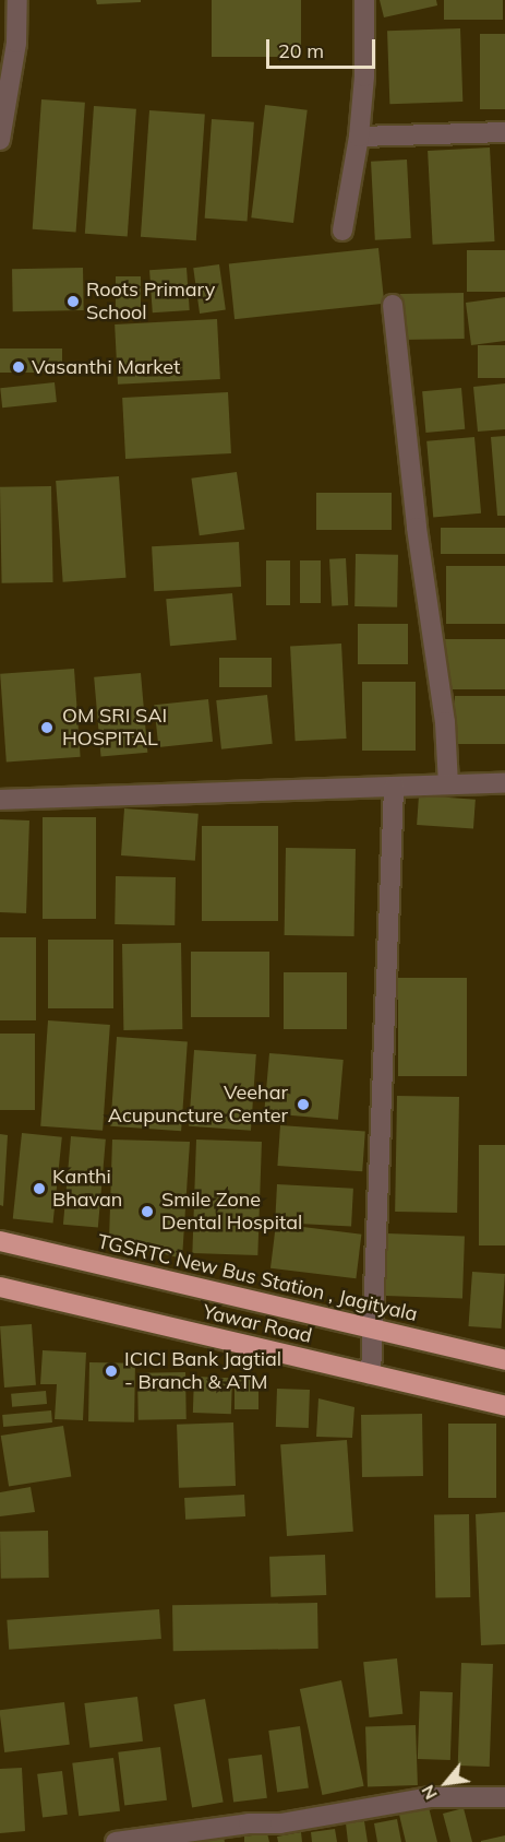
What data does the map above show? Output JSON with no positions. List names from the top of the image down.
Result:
{
  "streets": {
    "highway": ["TGSRTC New Bus Station , Jagityala", "Yawar Road"]
  },
  "places": [
    "Roots Primary School",
    "Vasanthi Market",
    "OM SRI SAI HOSPITAL",
    "Veehar Acupuncture Center",
    "Kanthi Bhavan",
    "Smile Zone Dental Hospital",
    "ICICI Bank Jagtial - Branch & ATM"
  ],
  "scale_bar": "20 m",
  "north": "bottom left"
}
